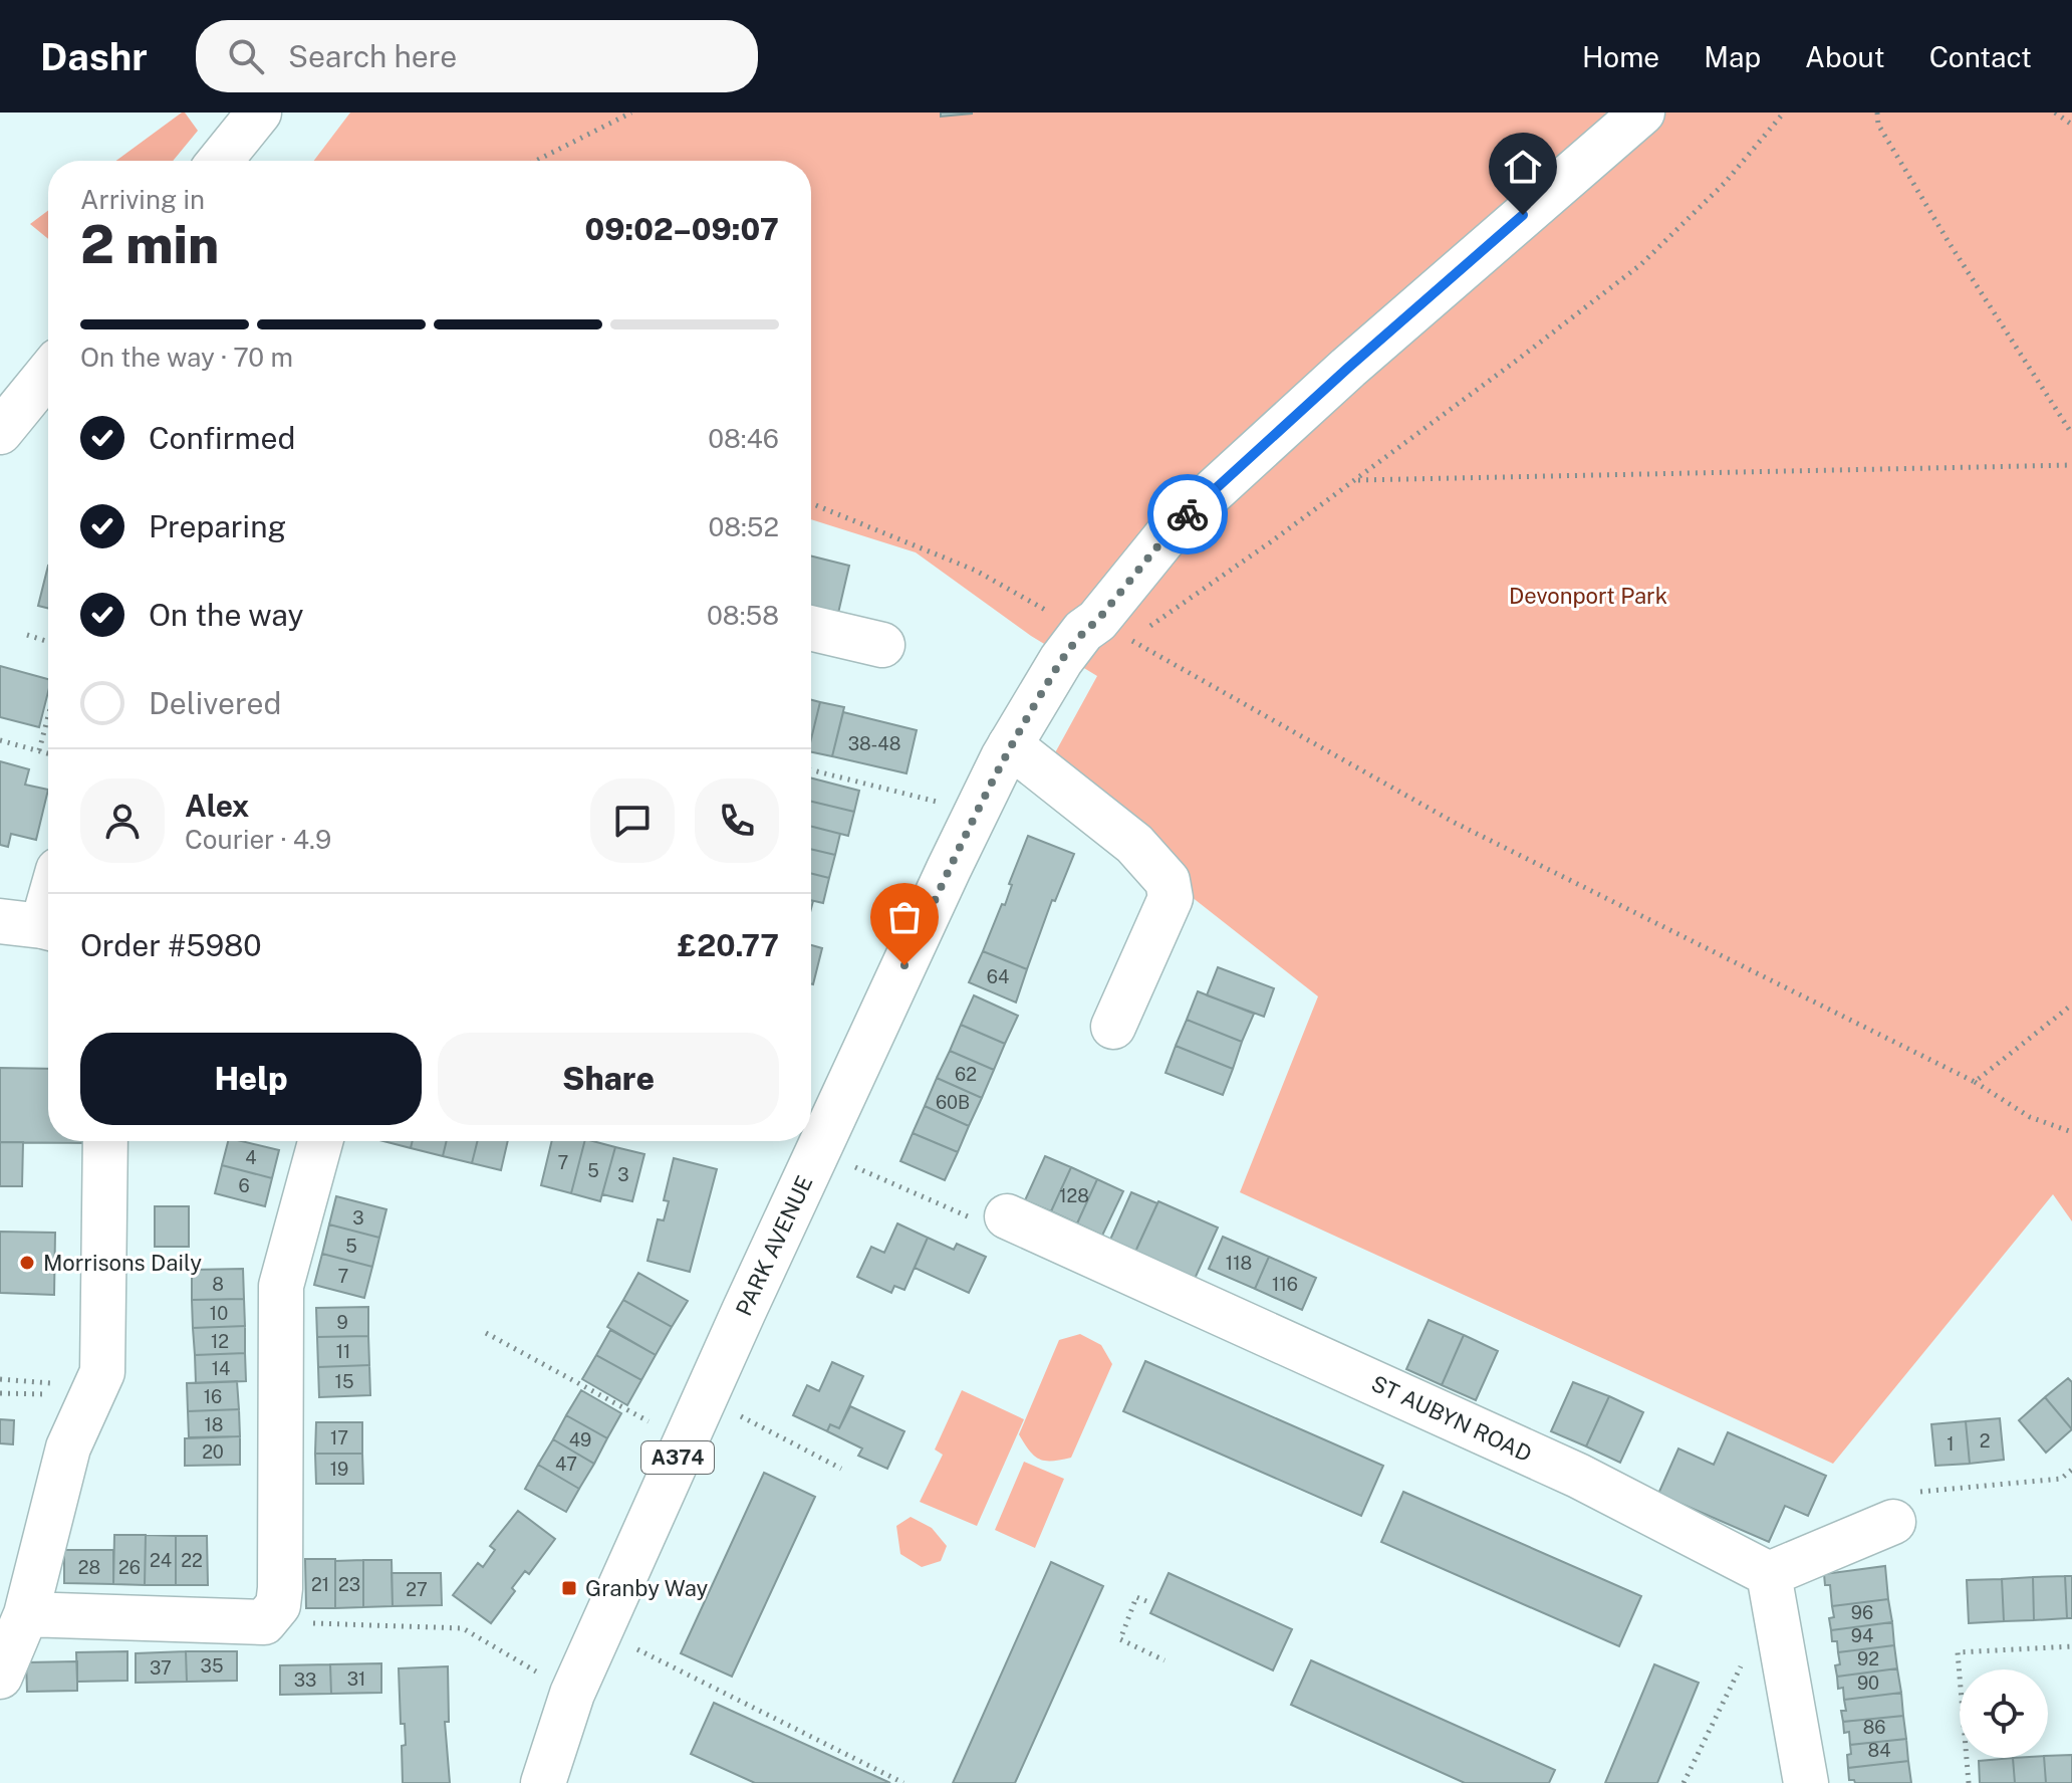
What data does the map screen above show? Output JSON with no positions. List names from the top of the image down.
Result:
{
  "streets": {
    "street": ["PARK AVENUE", "ST AUBYN ROAD", "A374"]
  },
  "parks": ["Devonport Park"],
  "places": {
    "other": ["Morrisons Daily"],
    "transit": ["Granby Way"]
  },
  "house_numbers": [
    "38-48",
    "64",
    "62",
    "60B",
    "4",
    "7",
    "5",
    "3",
    "6",
    "128",
    "3",
    "5",
    "118",
    "7",
    "8",
    "116",
    "10",
    "9",
    "12",
    "11",
    "14",
    "15",
    "16",
    "18",
    "17",
    "49",
    "2",
    "1",
    "20",
    "47",
    "19",
    "24",
    "22",
    "28",
    "26",
    "21",
    "23",
    "27",
    "96",
    "94",
    "92",
    "35",
    "37",
    "31",
    "33",
    "90",
    "86",
    "84"
  ],
  "page": {
    "header": "Dashr",
    "search": "Search here",
    "nav": [
      "Home",
      "Map",
      "About",
      "Contact"
    ],
    "heading": ["2 min", "Arriving in", "09:02–09:07"],
    "panel": [
      "Alex",
      "Courier · 4.9",
      "Order #5980",
      "£20.77"
    ],
    "bar": "On the way · 70 m",
    "list": [
      ["Confirmed", "08:46"],
      ["Preparing", "08:52"],
      ["On the way", "08:58"],
      "Delivered"
    ],
    "buttons": ["Help", "Share"]
  }
}
